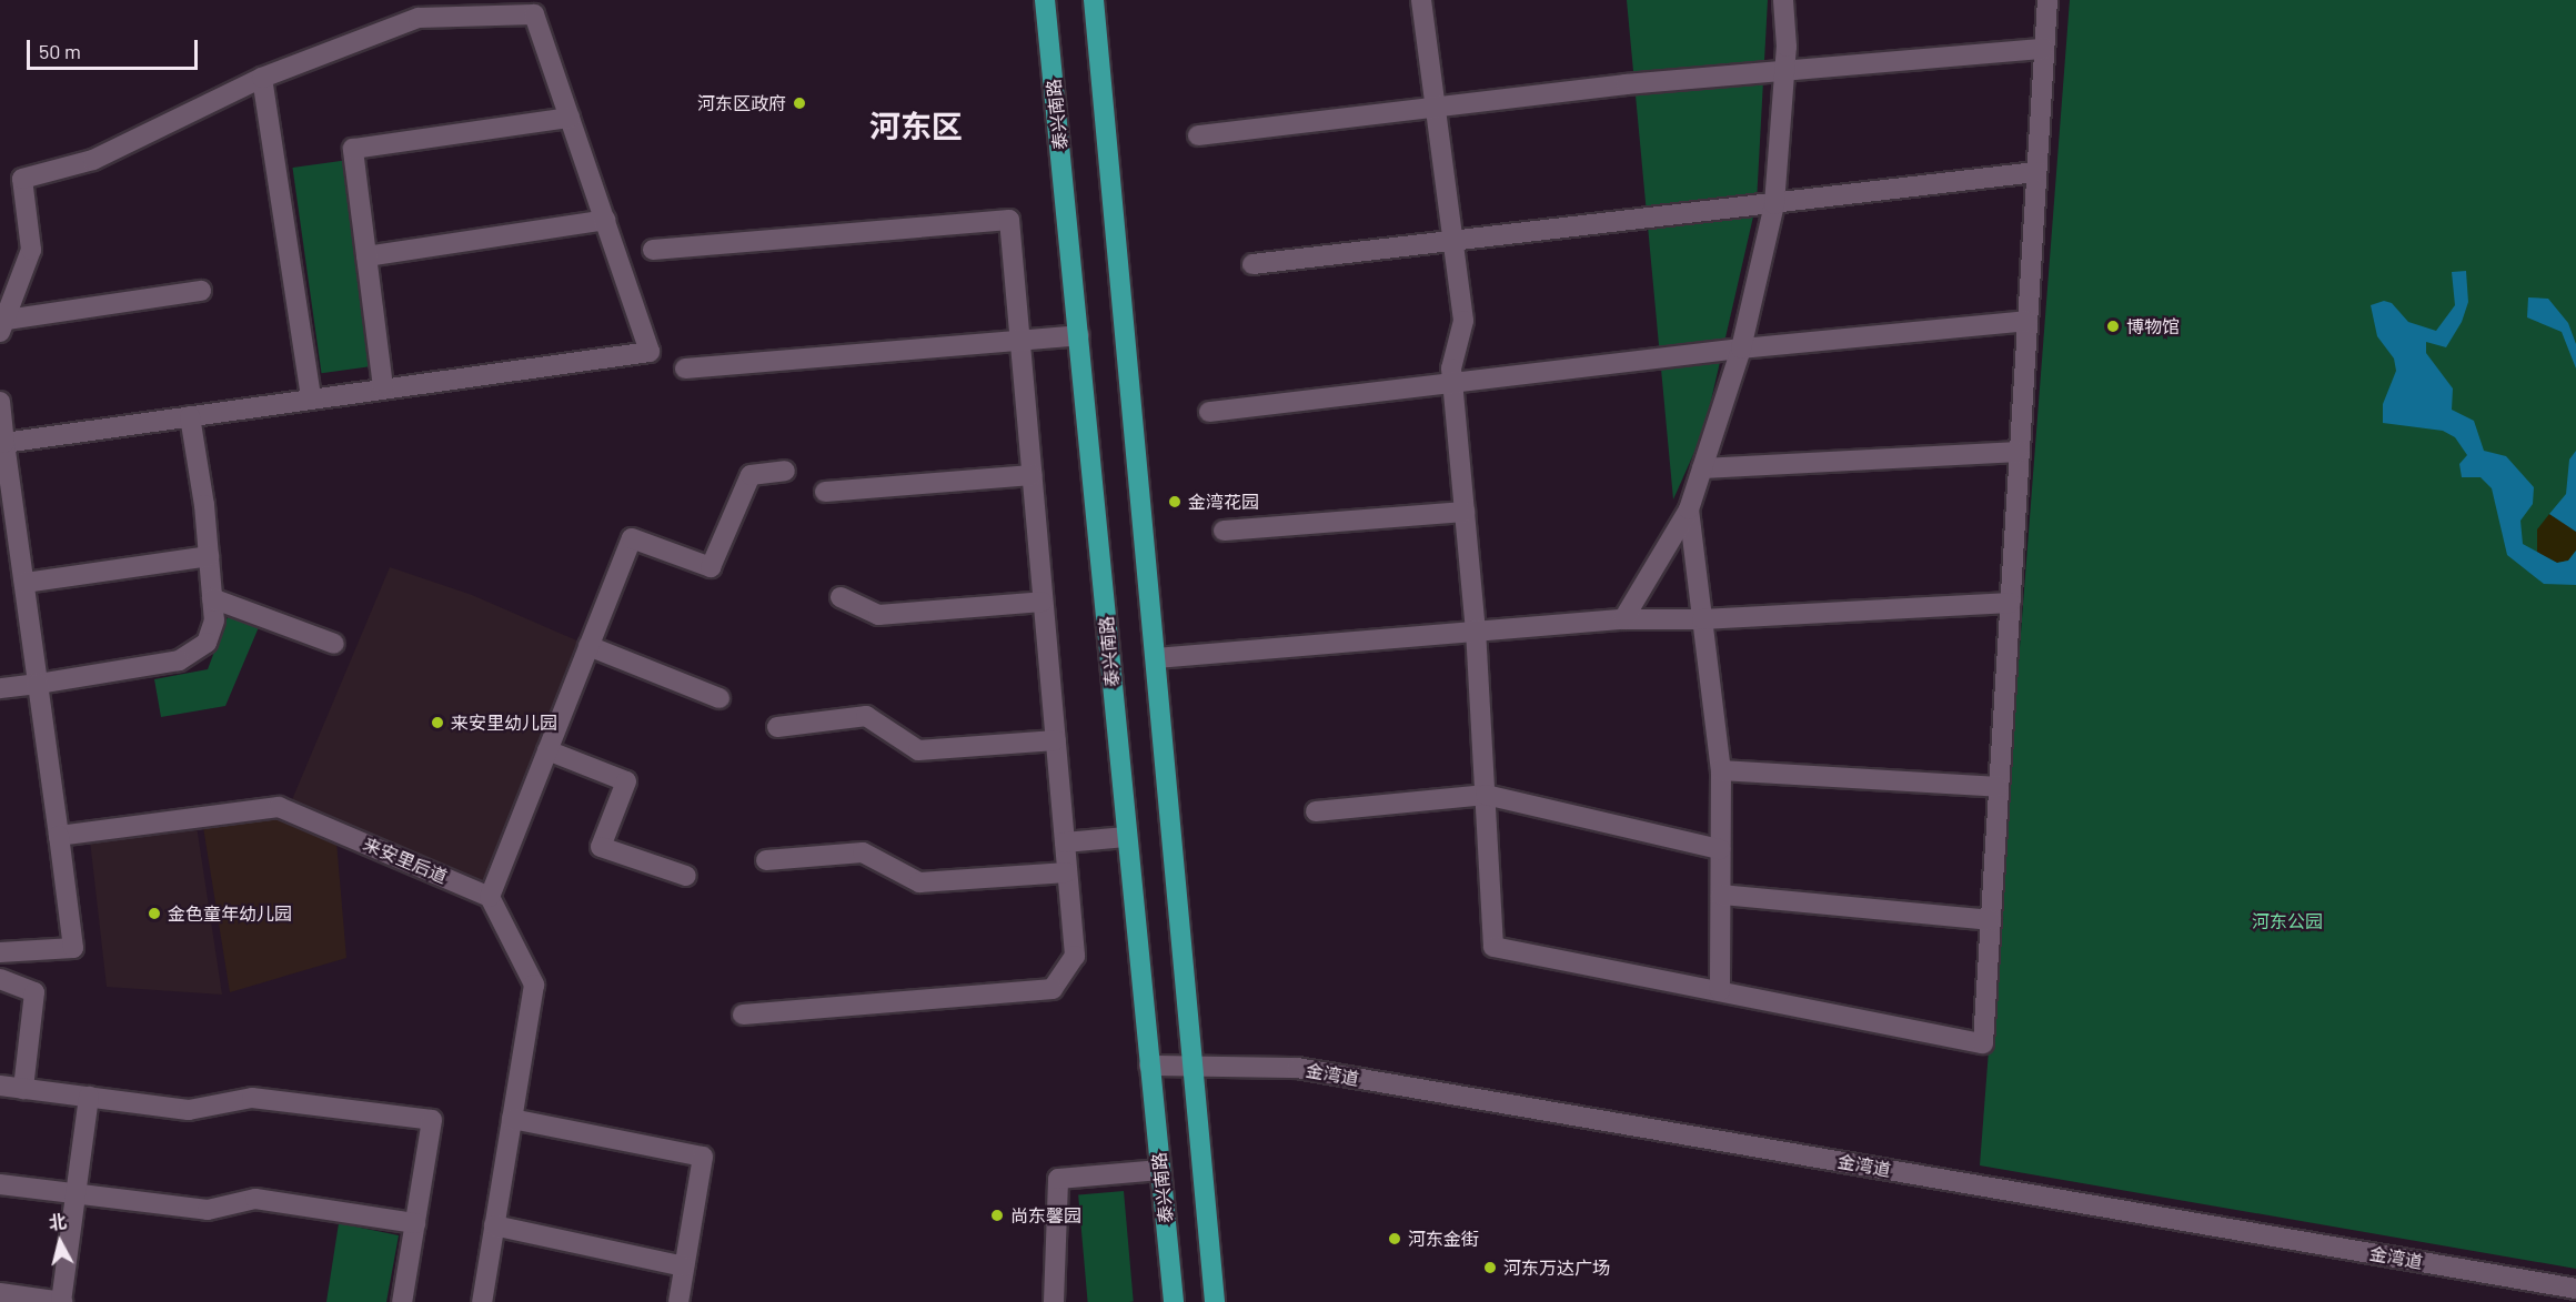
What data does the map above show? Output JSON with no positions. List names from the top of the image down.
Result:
{
  "streets": {
    "main road": ["泰兴南路"],
    "street": ["来安里后道", "金湾道"]
  },
  "crossings": [
    ["泰兴南路", "金湾道"]
  ],
  "districts": ["河东区"],
  "parks": ["河东公园"],
  "places": [
    "河东区政府",
    "博物馆",
    "金湾花园",
    "来安里幼儿园",
    "金色童年幼儿园",
    "尚东馨园",
    "河东金街",
    "河东万达广场"
  ],
  "scale_bar": "50 m",
  "north": "top"
}
